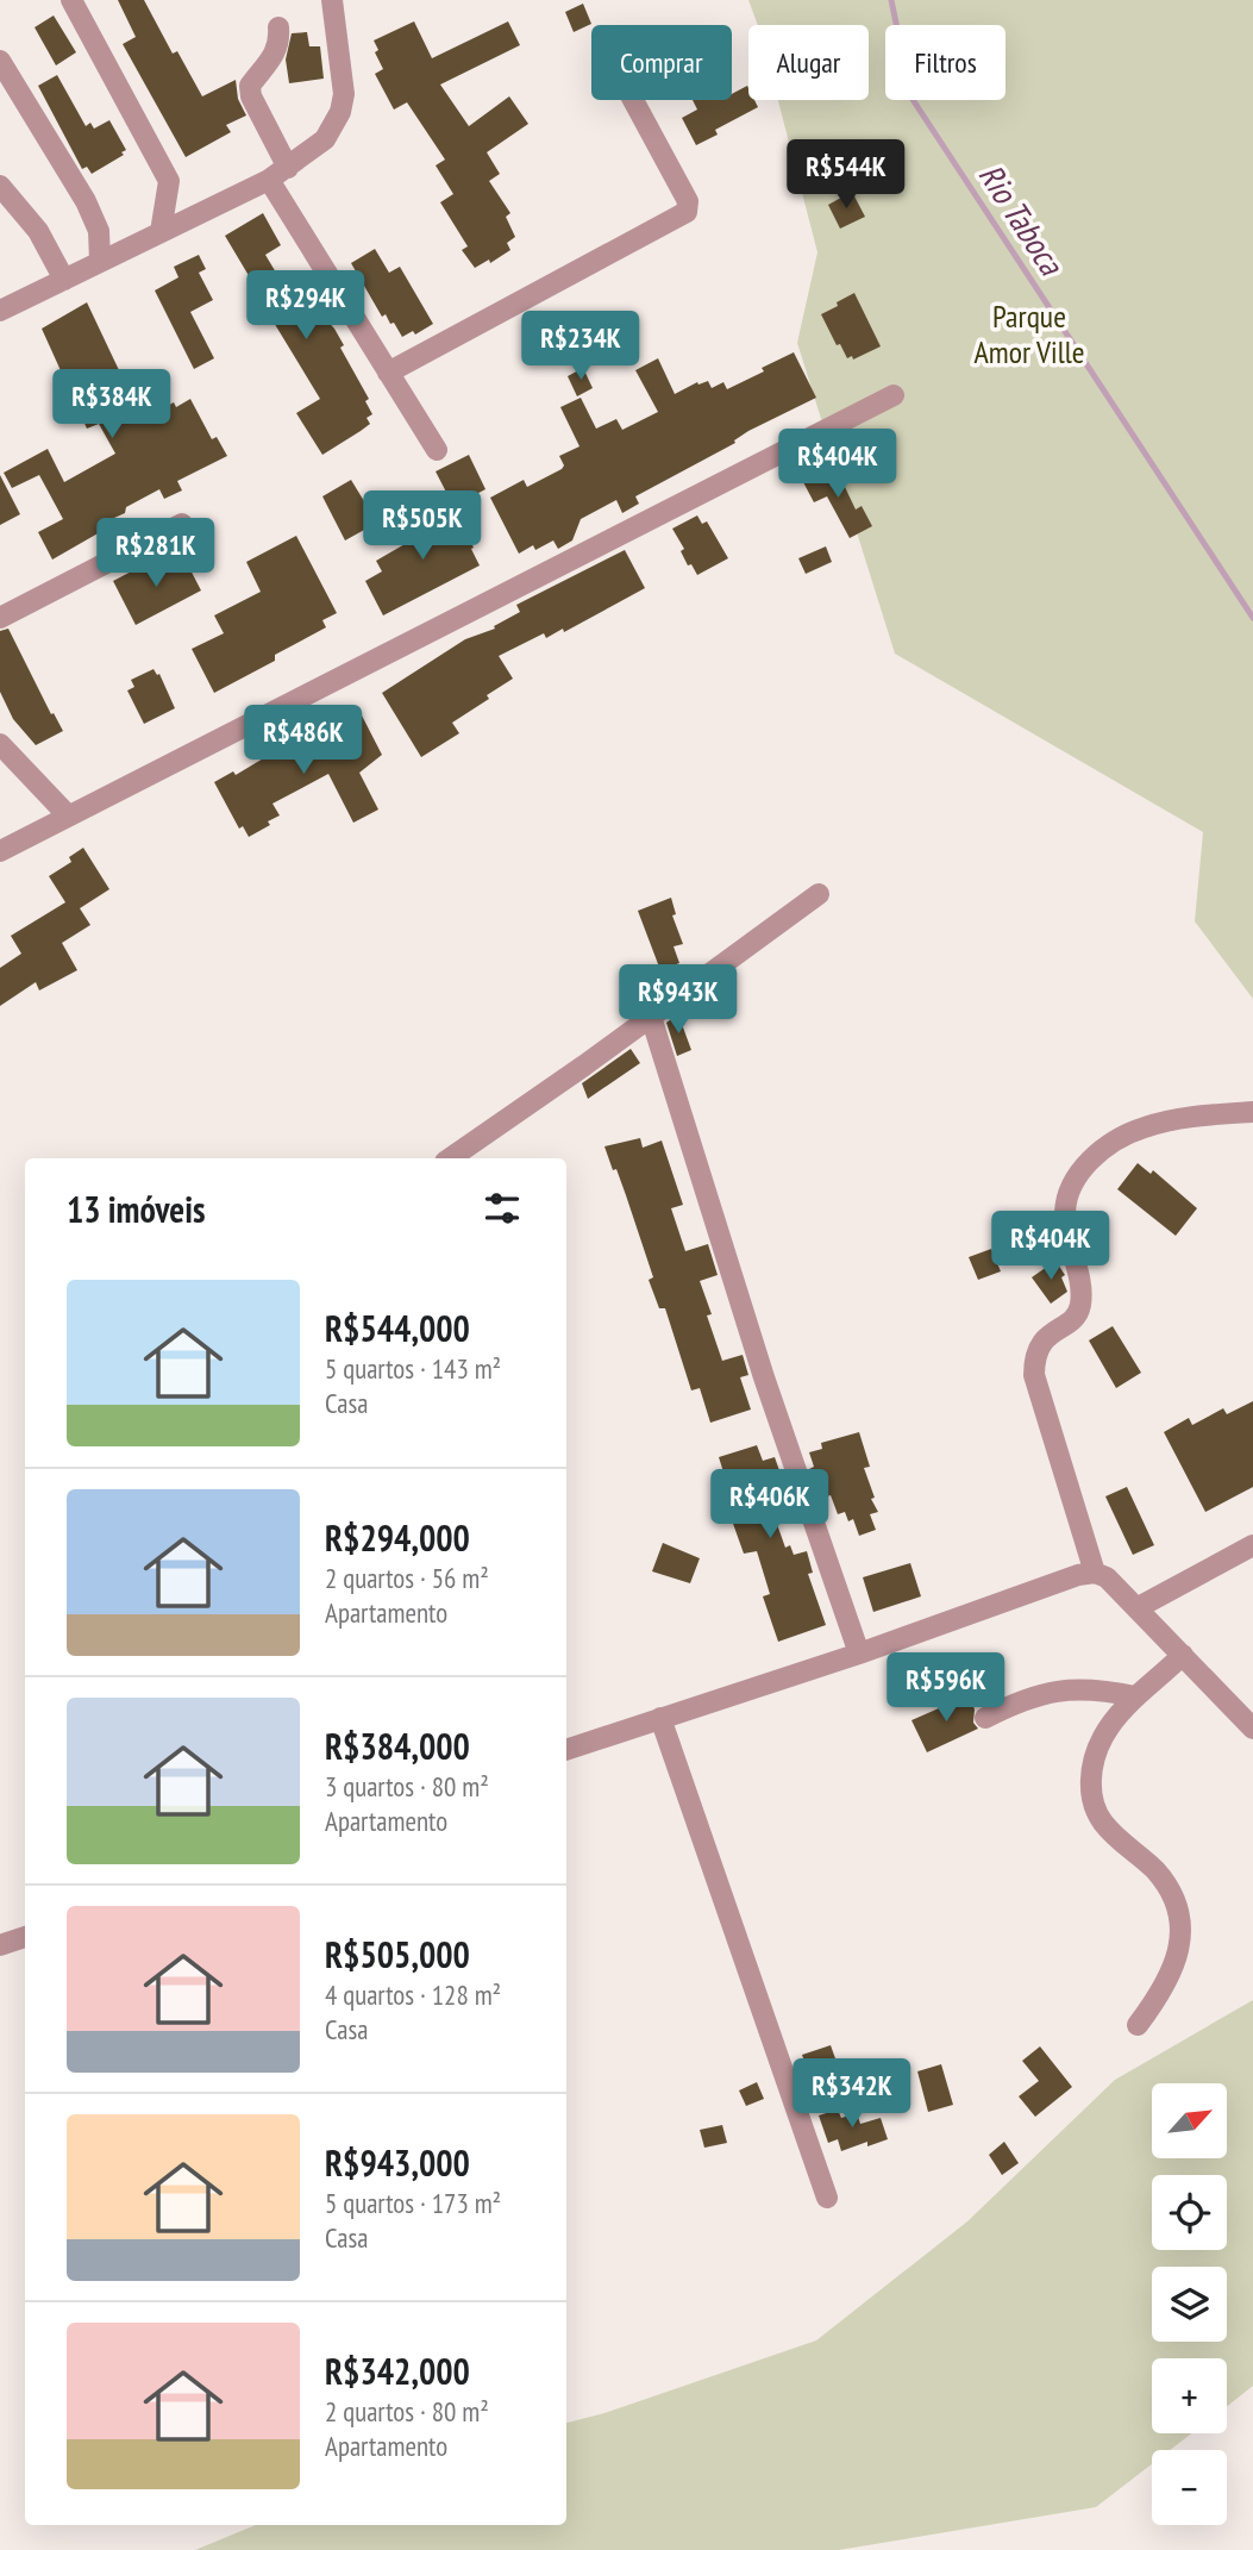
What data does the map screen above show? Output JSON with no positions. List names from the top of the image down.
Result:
{
  "water": ["Rio Taboca"],
  "parks": ["Parque Amor Ville"],
  "north": "top right",
  "page": {
    "chip": ["Comprar", "Alugar", "Filtros"],
    "price": [
      "R$544K",
      "R$294K",
      "R$234K",
      "R$384K",
      "R$404K",
      "R$505K",
      "R$281K",
      "R$486K",
      "R$943K",
      "R$404K",
      "R$406K",
      "R$596K",
      "R$342K"
    ],
    "heading": "13 imóveis",
    "list": [
      {
        "name": "R$544,000",
        "note": "5 quartos · 143 m² · Casa"
      },
      {
        "name": "R$294,000",
        "note": "2 quartos · 56 m² · Apartamento"
      },
      {
        "name": "R$384,000",
        "note": "3 quartos · 80 m² · Apartamento"
      },
      {
        "name": "R$505,000",
        "note": "4 quartos · 128 m² · Casa"
      },
      {
        "name": "R$943,000",
        "note": "5 quartos · 173 m² · Casa"
      },
      {
        "name": "R$342,000",
        "note": "2 quartos · 80 m² · Apartamento"
      }
    ],
    "map_buttons": ["+", "−"]
  }
}
